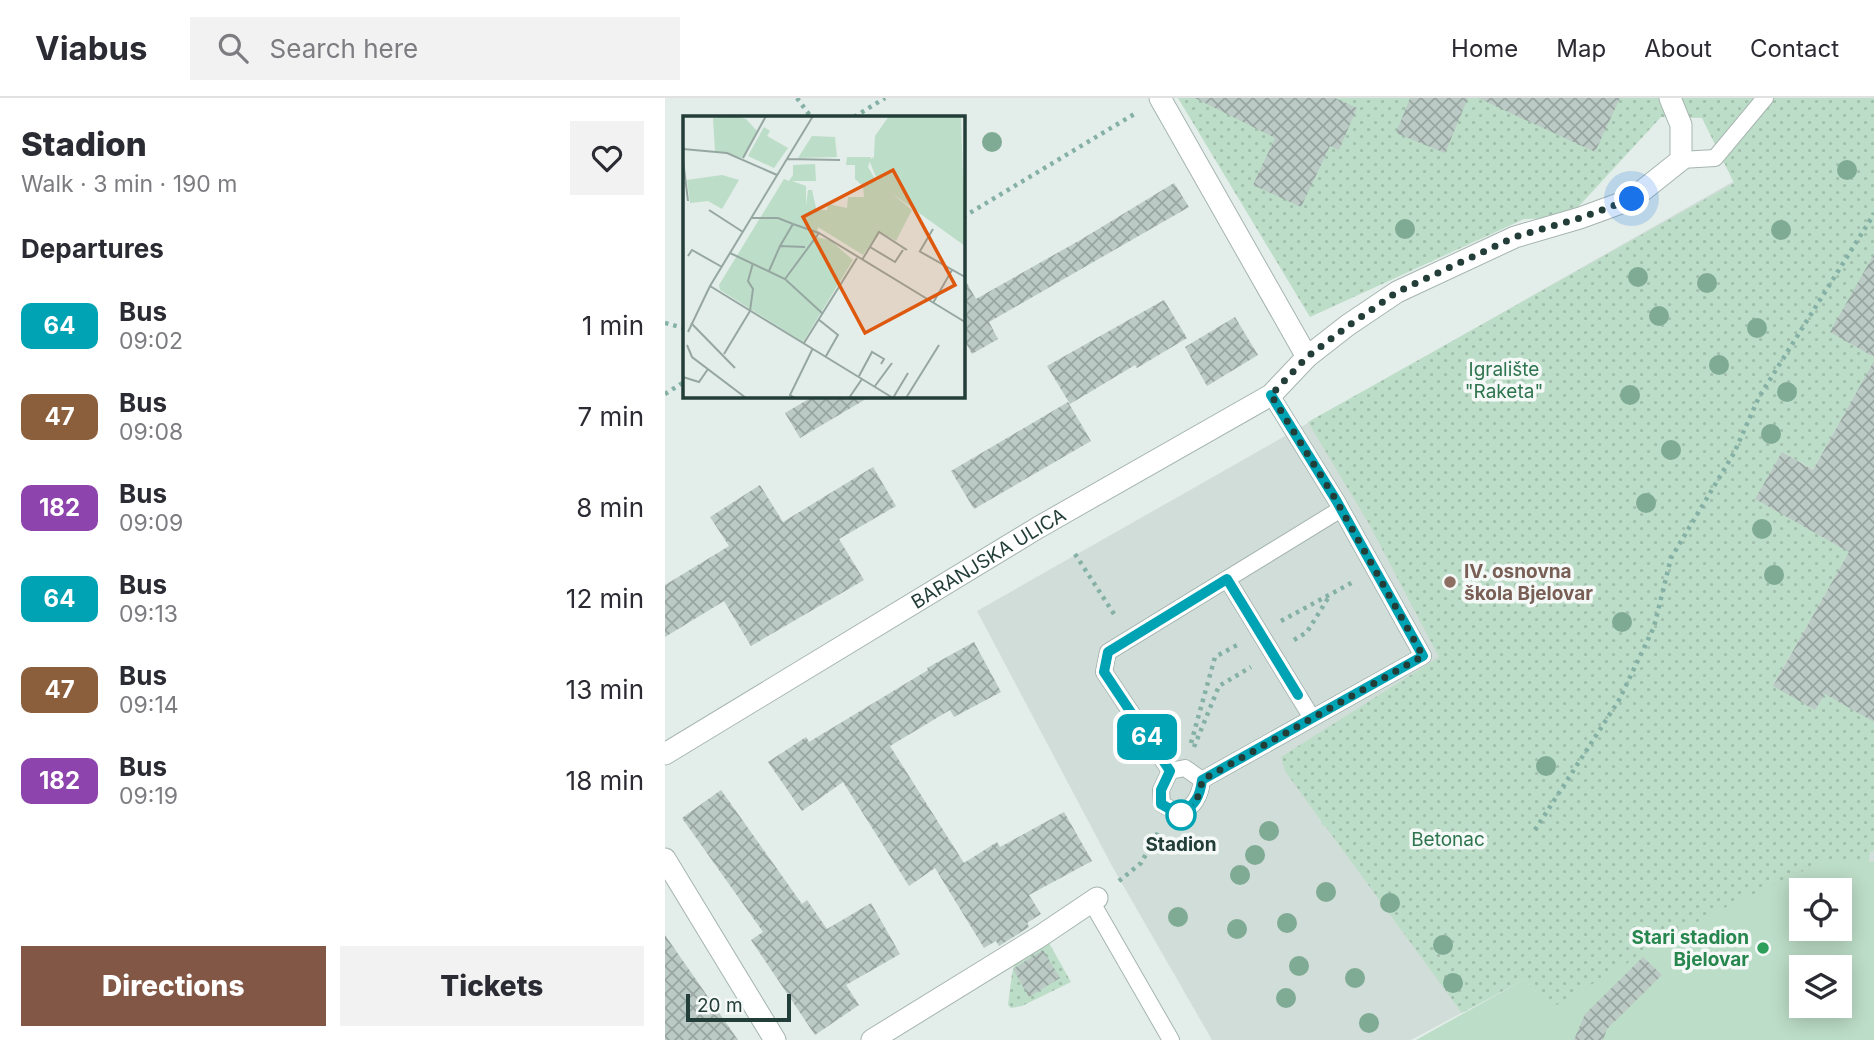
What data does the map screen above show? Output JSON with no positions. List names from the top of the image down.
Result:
{
  "streets": {
    "street": ["BARANJSKA ULICA"]
  },
  "parks": ["Igralište \"Raketa\"", "Betonac"],
  "places": ["IV. osnovna škola Bjelovar", "Stadion", "Stari stadion Bjelovar"],
  "lines": ["bus line 64"],
  "scale_bar": "20 m",
  "page": {
    "header": "Viabus",
    "search": "Search here",
    "nav": [
      "Home",
      "Map",
      "About",
      "Contact"
    ],
    "heading": [
      ["Stadion", "Walk · 3 min · 190 m"],
      "Departures"
    ],
    "on_map": "64",
    "list": [
      {
        "mark": "64",
        "name": "Bus",
        "note": "09:02",
        "value": "1 min"
      },
      {
        "mark": "47",
        "name": "Bus",
        "note": "09:08",
        "value": "7 min"
      },
      {
        "mark": "182",
        "name": "Bus",
        "note": "09:09",
        "value": "8 min"
      },
      {
        "mark": "64",
        "name": "Bus",
        "note": "09:13",
        "value": "12 min"
      },
      {
        "mark": "47",
        "name": "Bus",
        "note": "09:14",
        "value": "13 min"
      },
      {
        "mark": "182",
        "name": "Bus",
        "note": "09:19",
        "value": "18 min"
      }
    ],
    "buttons": ["Directions", "Tickets"],
    "scale": "20 m"
  }
}
